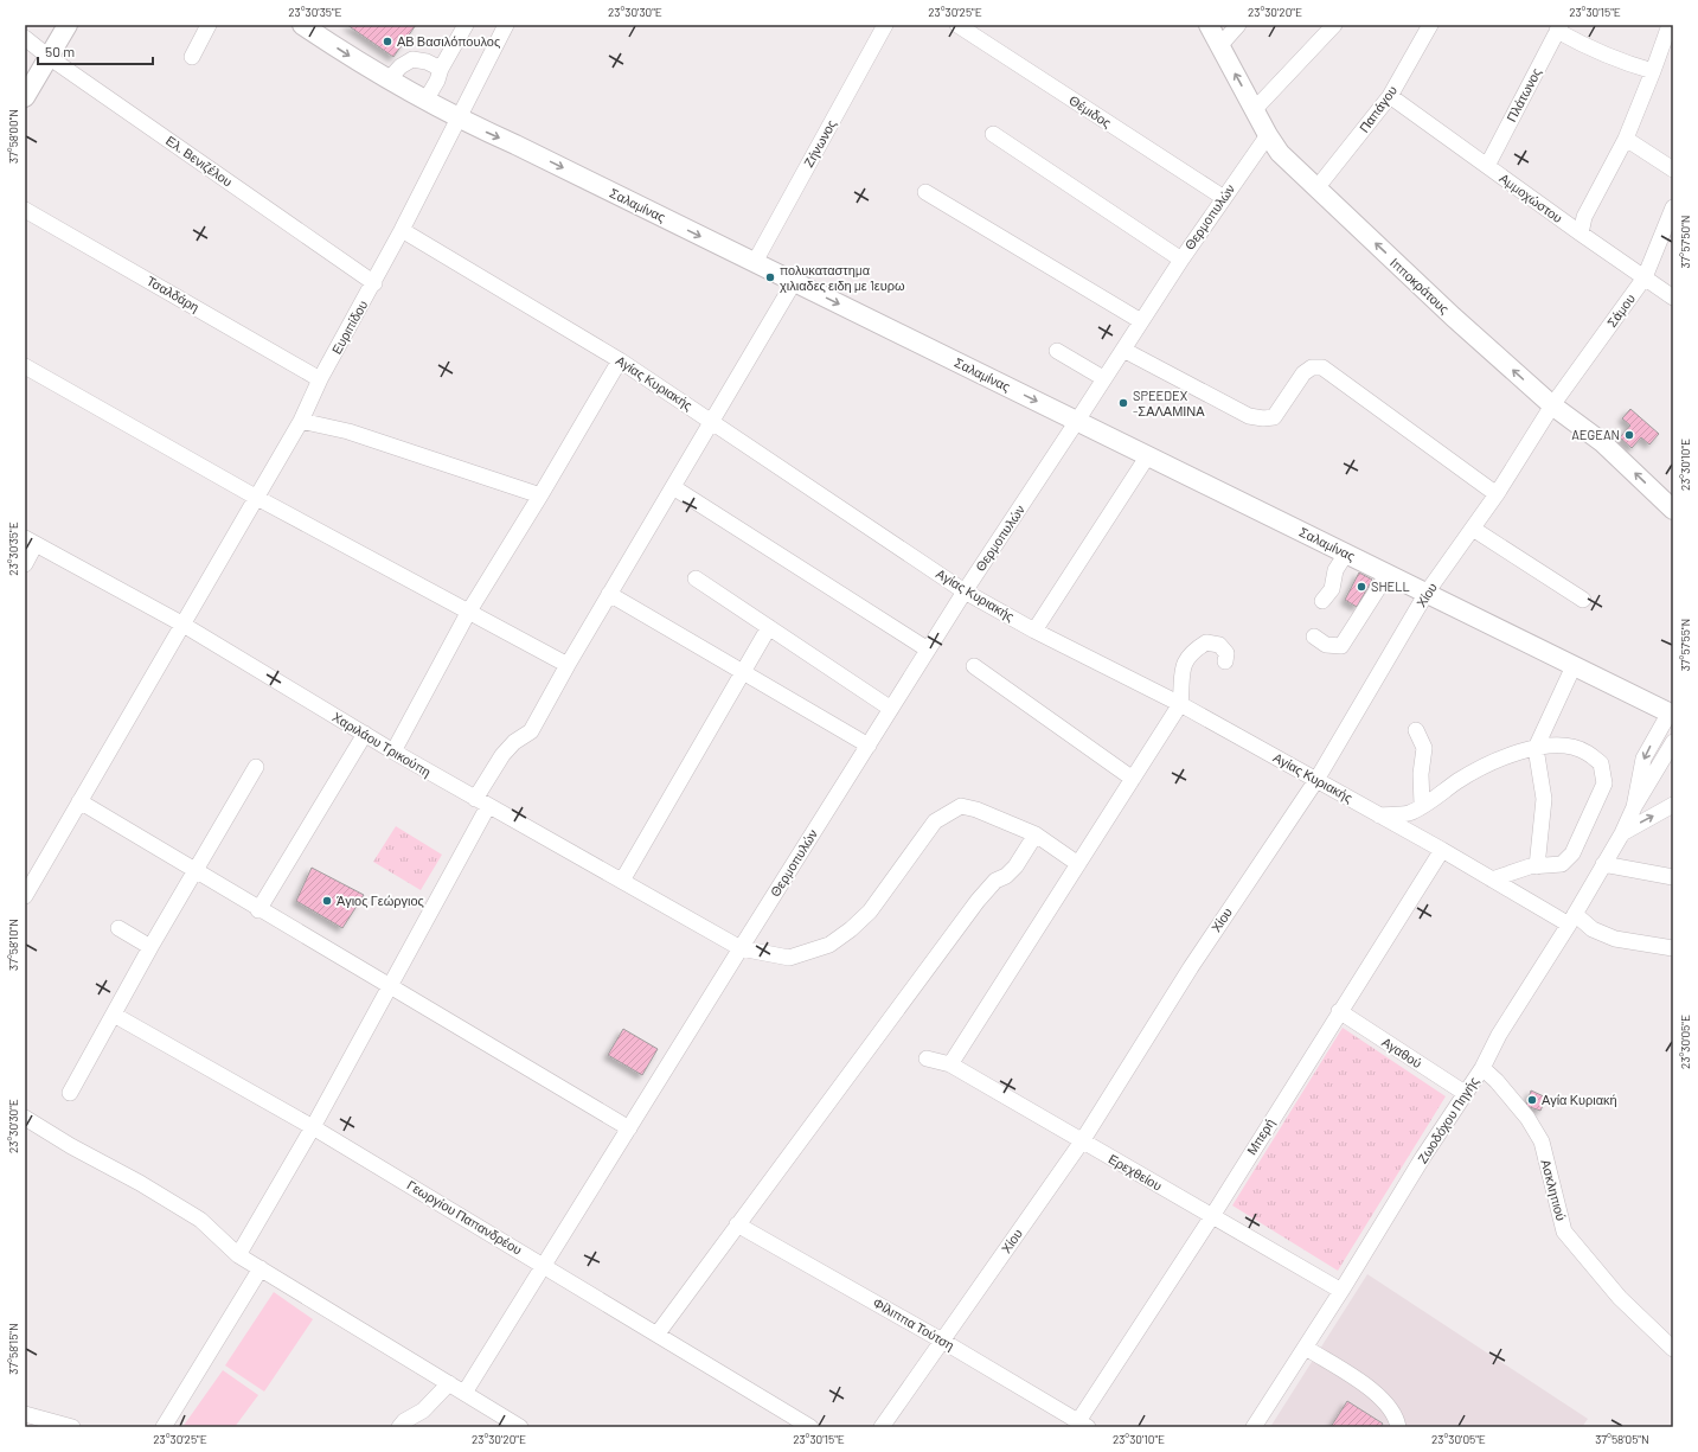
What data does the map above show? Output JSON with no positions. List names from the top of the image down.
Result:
{
  "streets": {
    "main road": ["Σαλαμίνας", "Ιπποκράτους"],
    "street": [
      "Πλάτωνος",
      "Παπάγου",
      "Θέμιδος",
      "Ζήνωνος",
      "Ελ. Βενιζέλου",
      "Αμμοχώστου",
      "Θερμοπυλών",
      "Τσαλδάρη",
      "Σάμου",
      "Ευριπίδου",
      "Αγίας Κυριακής",
      "Χίου",
      "Χαριλάου Τρικούπη",
      "Αγαθού",
      "Ζωοδόχου Πηγής",
      "Μπερή",
      "Ερεχθείου",
      "Ασκληπιού",
      "Γεωργίου Παπανδρέου",
      "Φίλιππα Τούτση"
    ]
  },
  "crossings": [
    ["Πλάτωνος", "Αμμοχώστου"],
    ["Παπάγου", "Αμμοχώστου"],
    ["Παπάγου", "Ιπποκράτους"],
    ["Θέμιδος", "Θερμοπυλών"],
    ["Ζήνωνος", "Σαλαμίνας"],
    ["Ελ. Βενιζέλου", "Ευριπίδου"],
    ["Αμμοχώστου", "Σάμου"],
    ["Σαλαμίνας", "Θερμοπυλών"],
    ["Σαλαμίνας", "Ευριπίδου"],
    ["Σαλαμίνας", "Χίου"],
    ["Σαλαμίνας", "Ζωοδόχου Πηγής"],
    ["Θερμοπυλών", "Ιπποκράτους"],
    ["Θερμοπυλών", "Αγίας Κυριακής"],
    ["Θερμοπυλών", "Χαριλάου Τρικούπη"],
    ["Θερμοπυλών", "Γεωργίου Παπανδρέου"],
    ["Ιπποκράτους", "Σάμου"],
    ["Ιπποκράτους", "Χίου"],
    ["Τσαλδάρη", "Ευριπίδου"],
    ["Σάμου", "Χίου"],
    ["Ευριπίδου", "Αγίας Κυριακής"],
    ["Ευριπίδου", "Χαριλάου Τρικούπη"],
    ["Αγίας Κυριακής", "Χίου"],
    ["Αγίας Κυριακής", "Ζωοδόχου Πηγής"],
    ["Αγίας Κυριακής", "Μπερή"],
    ["Χίου", "Ερεχθείου"],
    ["Χίου", "Φίλιππα Τούτση"],
    ["Αγαθού", "Ζωοδόχου Πηγής"],
    ["Αγαθού", "Μπερή"],
    ["Ζωοδόχου Πηγής", "Ερεχθείου"],
    ["Ζωοδόχου Πηγής", "Ασκληπιού"],
    ["Μπερή", "Ερεχθείου"],
    ["Μπερή", "Φίλιππα Τούτση"]
  ],
  "one_way": ["Σαλαμίνας", "Ιπποκράτους"],
  "places": [
    "ΑΒ Βασιλόπουλος",
    "πολυκαταστημα χιλιαδες ειδη με 1ευρω",
    "SPEEDEX -ΣΑΛΑΜΙΝΑ",
    "AEGEAN",
    "SHELL",
    "Άγιος Γεώργιος",
    "Αγία Κυριακή"
  ],
  "scale_bar": "50 m",
  "coordinates": [
    "23°30'35\"E",
    "23°30'30\"E",
    "23°30'25\"E",
    "23°30'20\"E",
    "23°30'15\"E",
    "37°58'00\"N",
    "37°57'50\"N",
    "23°30'10\"E",
    "37°57'55\"N",
    "37°58'10\"N",
    "23°30'05\"E",
    "37°58'15\"N",
    "37°58'05\"N"
  ]
}
